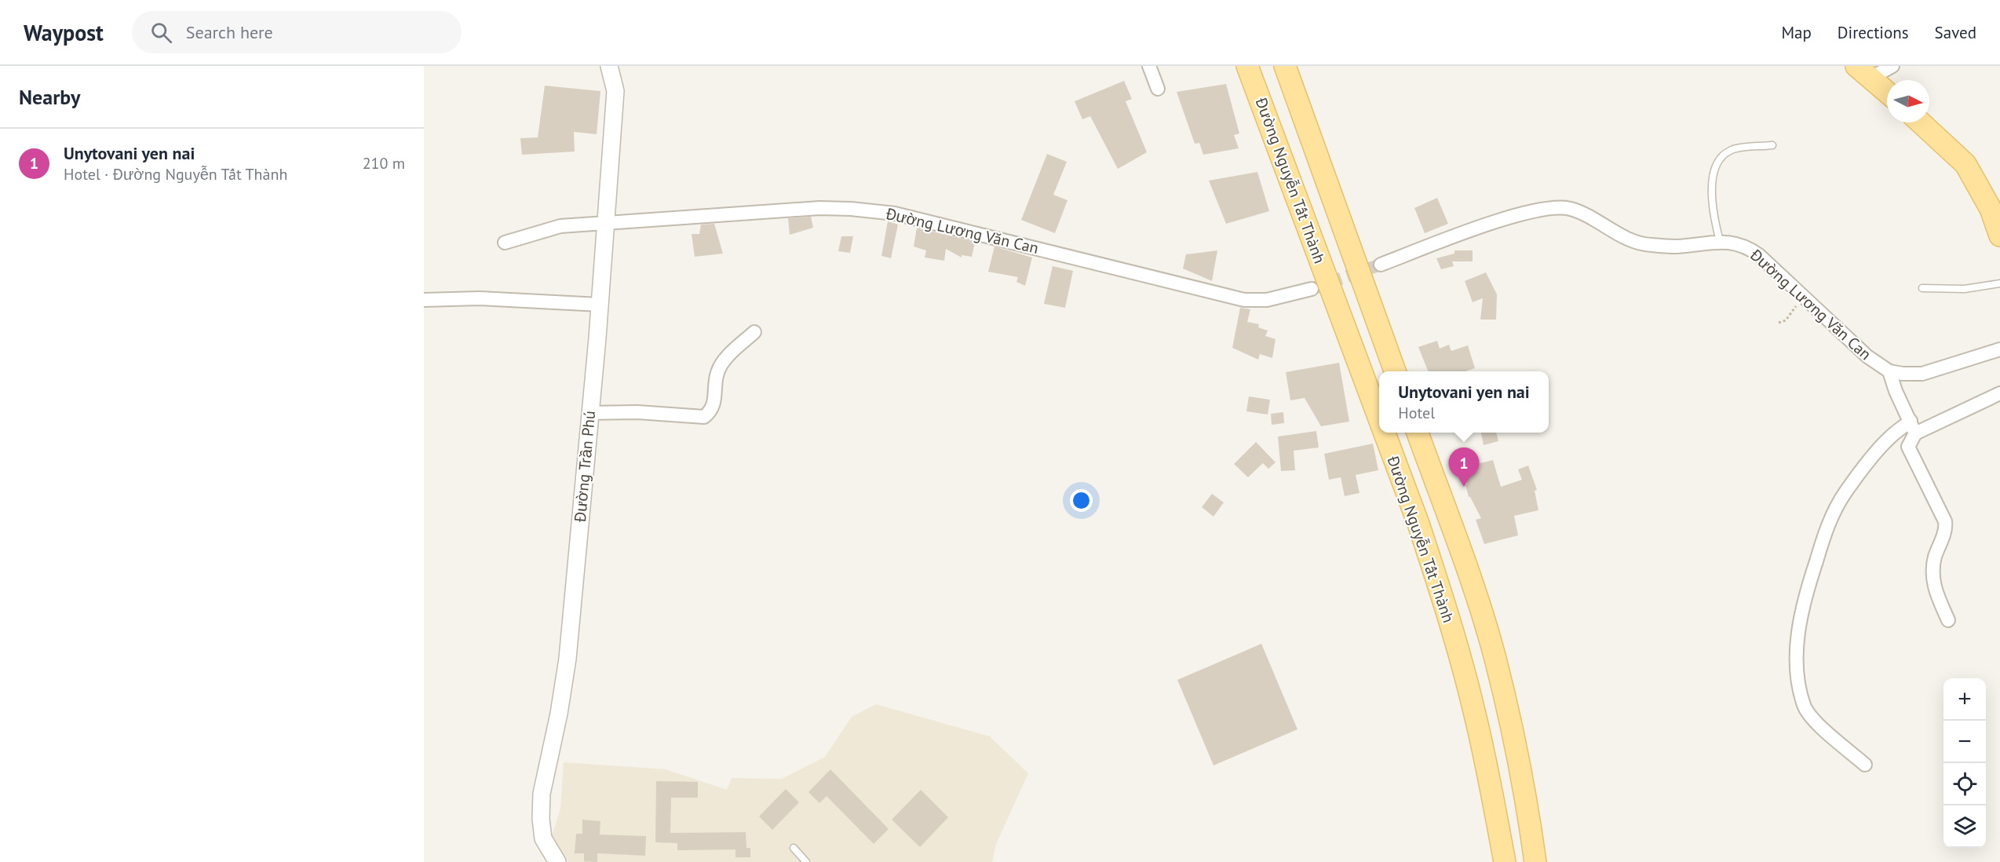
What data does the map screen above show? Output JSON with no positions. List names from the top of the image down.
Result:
{
  "streets": {
    "main road": ["Đường Nguyễn Tất Thành"],
    "street": ["Đường Lương Văn Can", "Đường Trần Phú"]
  },
  "crossings": [
    ["Đường Lương Văn Can", "Đường Trần Phú"]
  ],
  "north": "right",
  "page": {
    "header": "Waypost",
    "search": "Search here",
    "nav": ["Map", "Directions", "Saved"],
    "heading": "Nearby",
    "list": [
      {
        "mark": "1",
        "name": "Unytovani yen nai",
        "note": "Hotel · Đường Nguyễn Tất Thành",
        "value": "210 m"
      }
    ],
    "popup": ["Unytovani yen nai", "Hotel"],
    "pins": "1",
    "map_buttons": ["+", "−"]
  }
}
